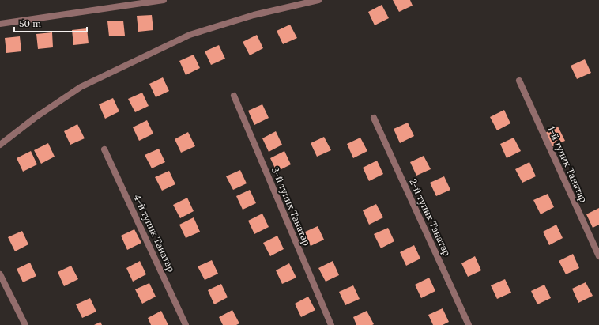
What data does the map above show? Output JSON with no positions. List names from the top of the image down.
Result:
{
  "streets": {
    "street": [
      "1-й тупик Танатар",
      "3-й тупик Танатар",
      "2-й тупик Танатар",
      "4-й тупик Танатар"
    ]
  },
  "scale_bar": "50 m"
}
